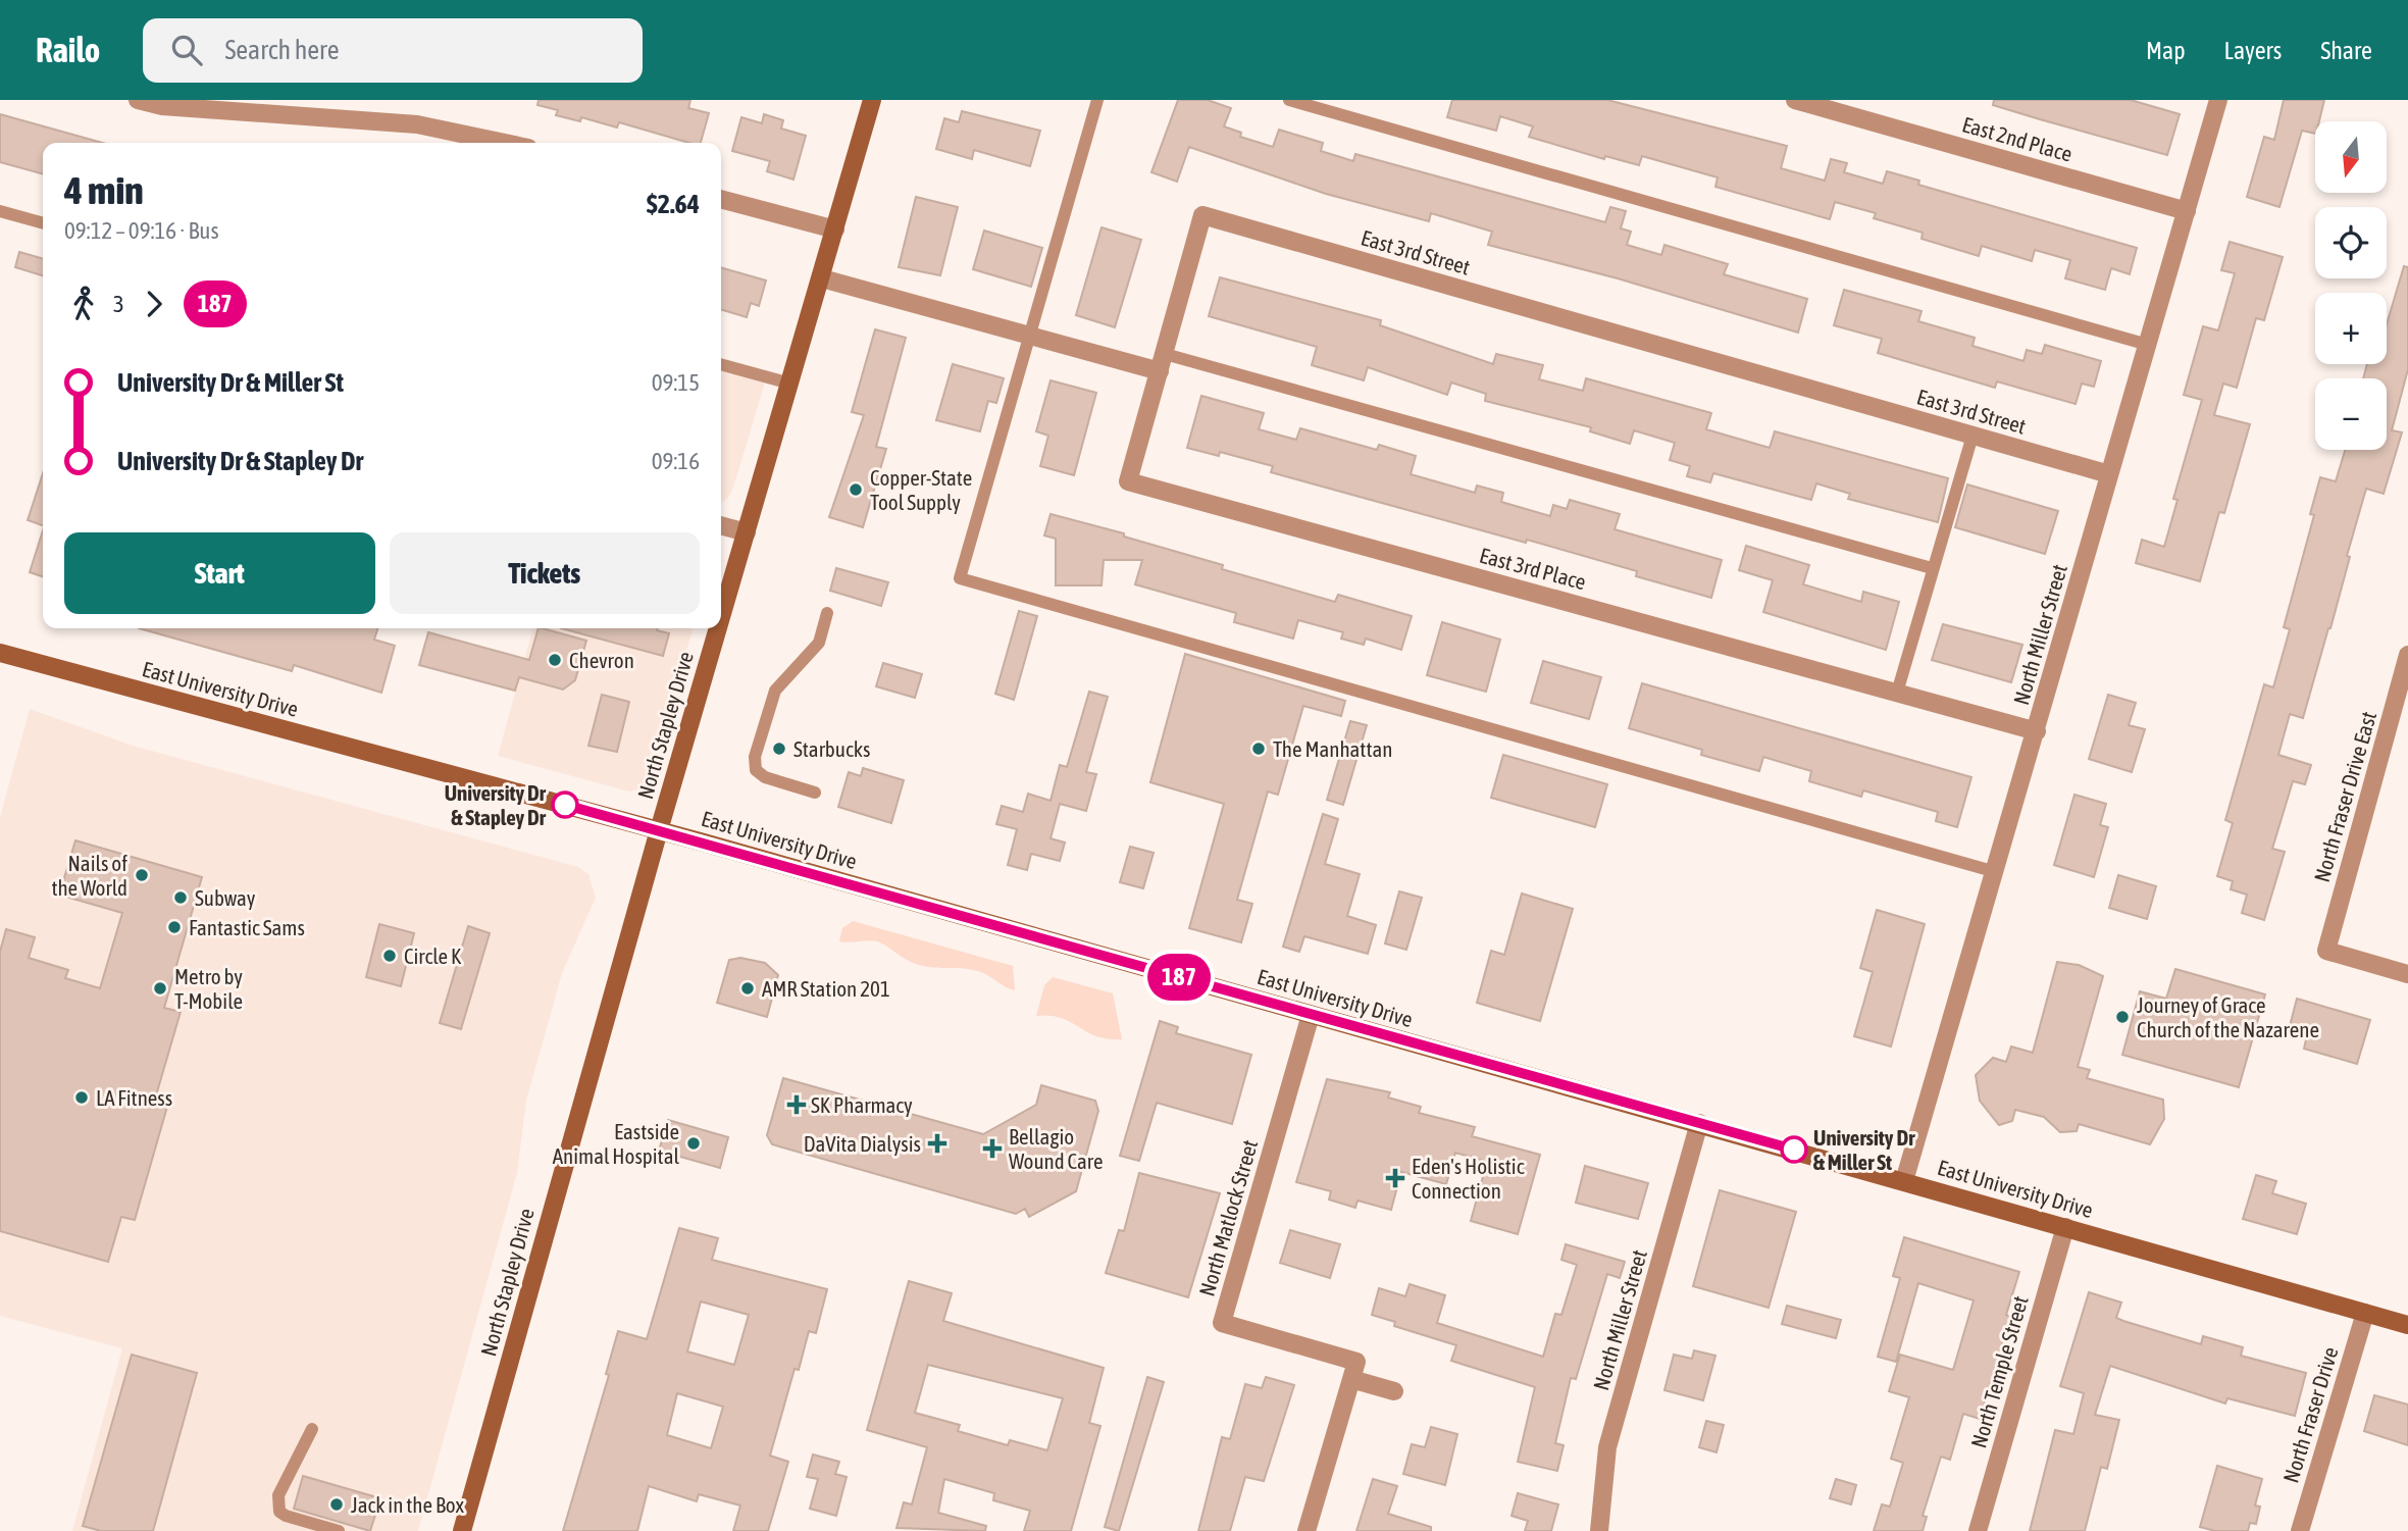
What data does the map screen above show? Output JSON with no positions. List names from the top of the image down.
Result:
{
  "streets": {
    "main road": ["East University Drive", "North Stapley Drive"],
    "street": [
      "East 2nd Place",
      "East 3rd Street",
      "East 3rd Place",
      "North Miller Street",
      "North Fraser Drive East",
      "North Matlock Street",
      "North Temple Street",
      "North Fraser Drive"
    ]
  },
  "crossings": [
    ["East 2nd Place", "North Miller Street"],
    ["East 3rd Street", "East 3rd Place"],
    ["East 3rd Street", "North Miller Street"],
    ["East 3rd Place", "North Miller Street"],
    ["North Miller Street", "East University Drive"],
    ["East University Drive", "North Stapley Drive"],
    ["East University Drive", "North Matlock Street"],
    ["East University Drive", "North Temple Street"],
    ["East University Drive", "North Fraser Drive"]
  ],
  "places": {
    "other": [
      "Copper-State Tool Supply",
      "Chevron",
      "Starbucks",
      "The Manhattan",
      "University Dr & Stapley Dr",
      "Nails of the World",
      "Subway",
      "Fantastic Sams",
      "Circle K",
      "Metro by T-Mobile",
      "AMR Station 201",
      "Journey of Grace Church of the Nazarene",
      "LA Fitness",
      "Eastside Animal Hospital",
      "University Dr & Miller St",
      "Jack in the Box"
    ],
    "health": [
      "SK Pharmacy",
      "DaVita Dialysis",
      "Bellagio Wound Care",
      "Eden's Holistic Connection"
    ]
  },
  "lines": ["bus line 187"],
  "north": "bottom",
  "page": {
    "header": "Railo",
    "search": "Search here",
    "nav": ["Map", "Layers", "Share"],
    "on_map": "187",
    "map_buttons": ["+", "−"],
    "heading": ["4 min", "09:12 – 09:16 · Bus", "$2.64"],
    "legs": ["3", "187"],
    "list": [
      {
        "name": "University Dr & Miller St",
        "value": "09:15"
      },
      {
        "name": "University Dr & Stapley Dr",
        "value": "09:16"
      }
    ],
    "buttons": ["Start", "Tickets"]
  }
}
